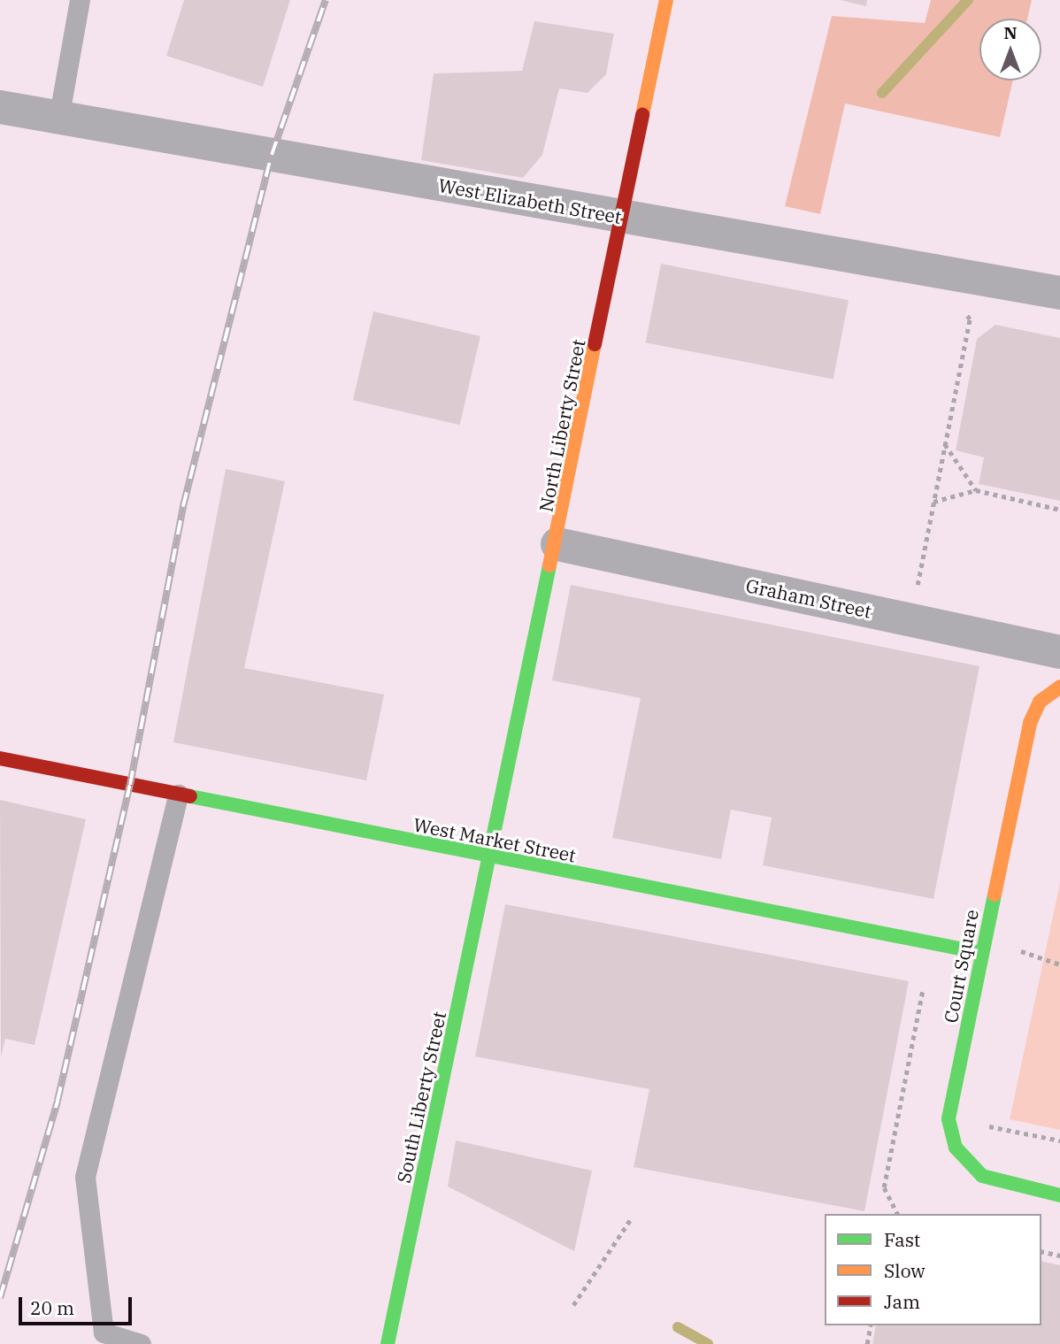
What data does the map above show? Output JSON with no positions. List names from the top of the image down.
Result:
{
  "streets": {
    "main road": [
      "North Liberty Street",
      "West Market Street",
      "Court Square",
      "South Liberty Street"
    ],
    "street": ["West Elizabeth Street", "Graham Street"]
  },
  "crossings": [
    ["West Elizabeth Street", "North Liberty Street"],
    ["North Liberty Street", "Graham Street"],
    ["North Liberty Street", "West Market Street"],
    ["North Liberty Street", "South Liberty Street"],
    ["West Market Street", "Court Square"],
    ["West Market Street", "South Liberty Street"]
  ],
  "legend": ["Fast", "Slow", "Jam"],
  "scale_bar": "20 m",
  "north": "top"
}
